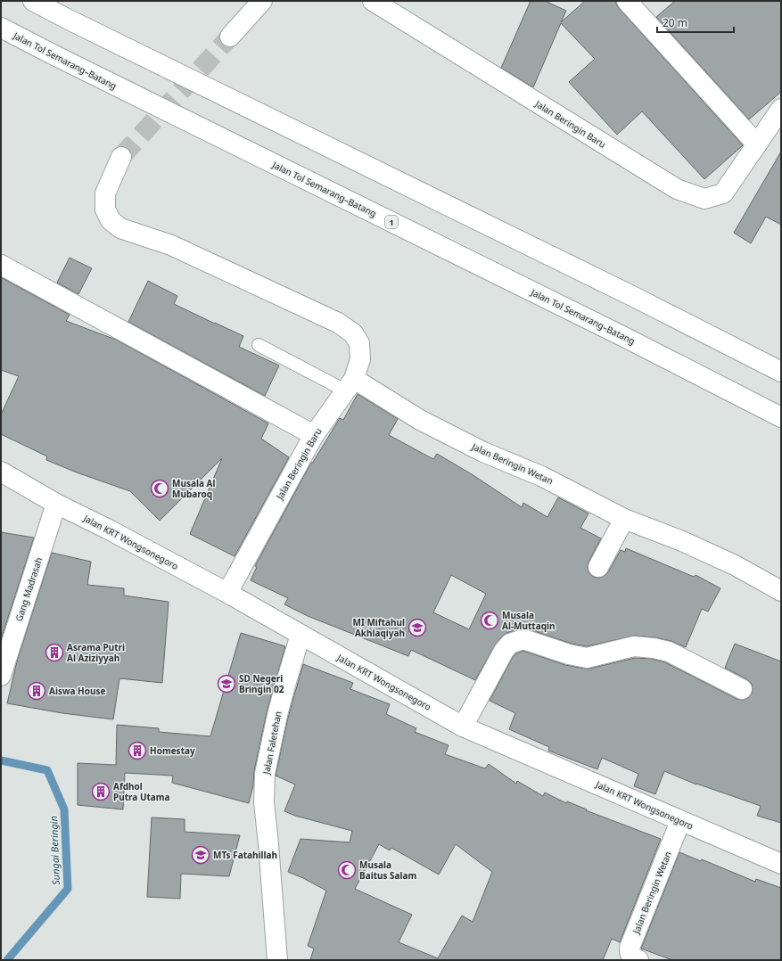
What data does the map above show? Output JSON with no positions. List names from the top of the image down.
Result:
{
  "streets": {
    "main road": [
      "Jalan Tol Semarang–Batang",
      "Jalan Beringin Baru",
      "1",
      "Jalan Beringin Wetan",
      "Jalan KRT Wongsonegoro",
      "Gang Madrasah",
      "Jalan Faletehan"
    ]
  },
  "crossings": [
    ["Jalan Beringin Baru", "Jalan Beringin Wetan"],
    ["Jalan Beringin Baru", "Jalan KRT Wongsonegoro"],
    ["Jalan Beringin Wetan", "Jalan KRT Wongsonegoro"],
    ["Jalan KRT Wongsonegoro", "Gang Madrasah"],
    ["Jalan KRT Wongsonegoro", "Jalan Faletehan"]
  ],
  "water": ["Sungai Beringin"],
  "places": {
    "mosque": ["Musala Al Mubaroq", "Musala Al-Muttaqin", "Musala Baitus Salam"],
    "school or university": ["MI Miftahul Akhlaqiyah", "SD Negeri Bringin 02", "MTs Fatahillah"],
    "building": [
      "Asrama Putri Al Aziziyyah",
      "Aiswa House",
      "Homestay",
      "Afdhol Putra Utama"
    ]
  },
  "scale_bar": "20 m"
}
